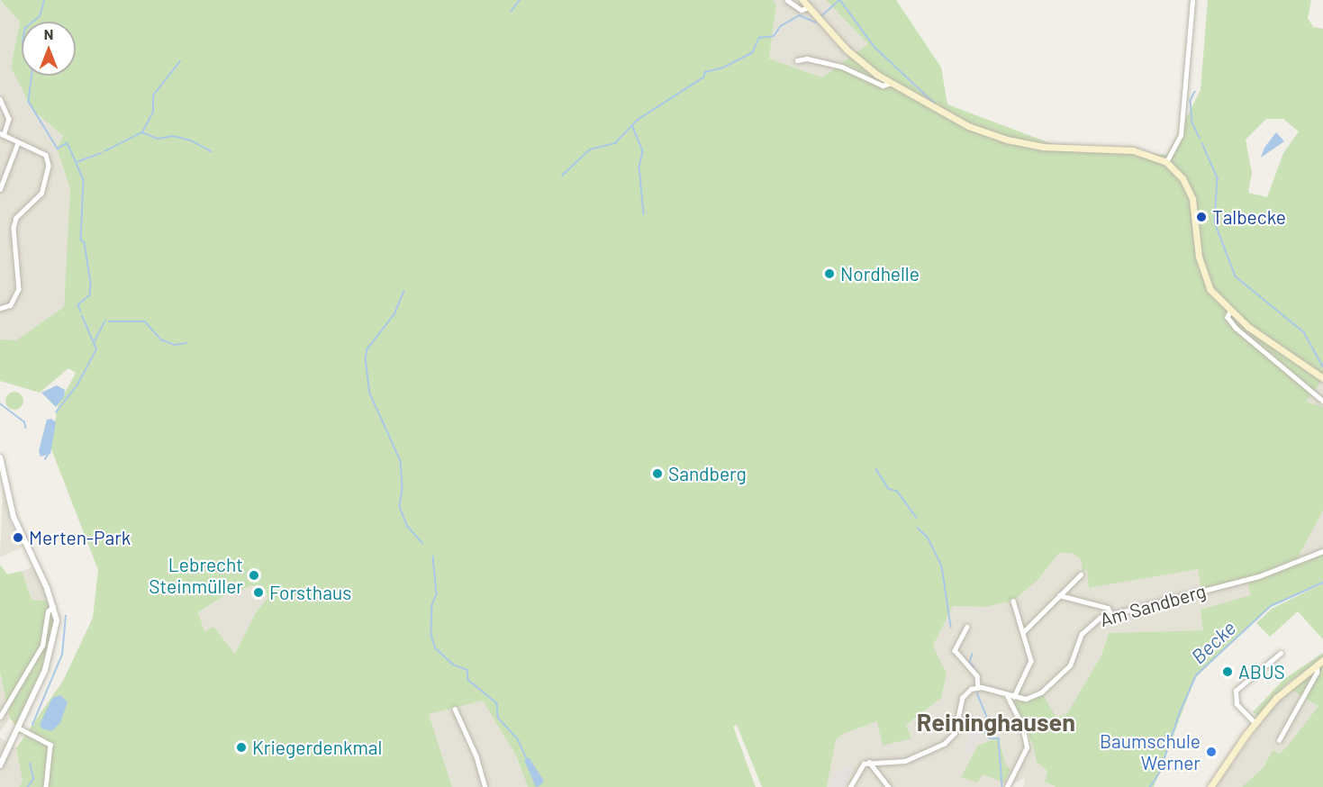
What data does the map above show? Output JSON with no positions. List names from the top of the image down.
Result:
{
  "streets": {
    "street": ["Am Sandberg"]
  },
  "districts": ["Reininghausen"],
  "water": ["Becke"],
  "places": [
    "Talbecke",
    "Nordhelle",
    "Sandberg",
    "Merten-Park",
    "Lebrecht Steinmüller",
    "Forsthaus",
    "ABUS",
    "Kriegerdenkmal",
    "Baumschule Werner"
  ],
  "north": "top"
}
